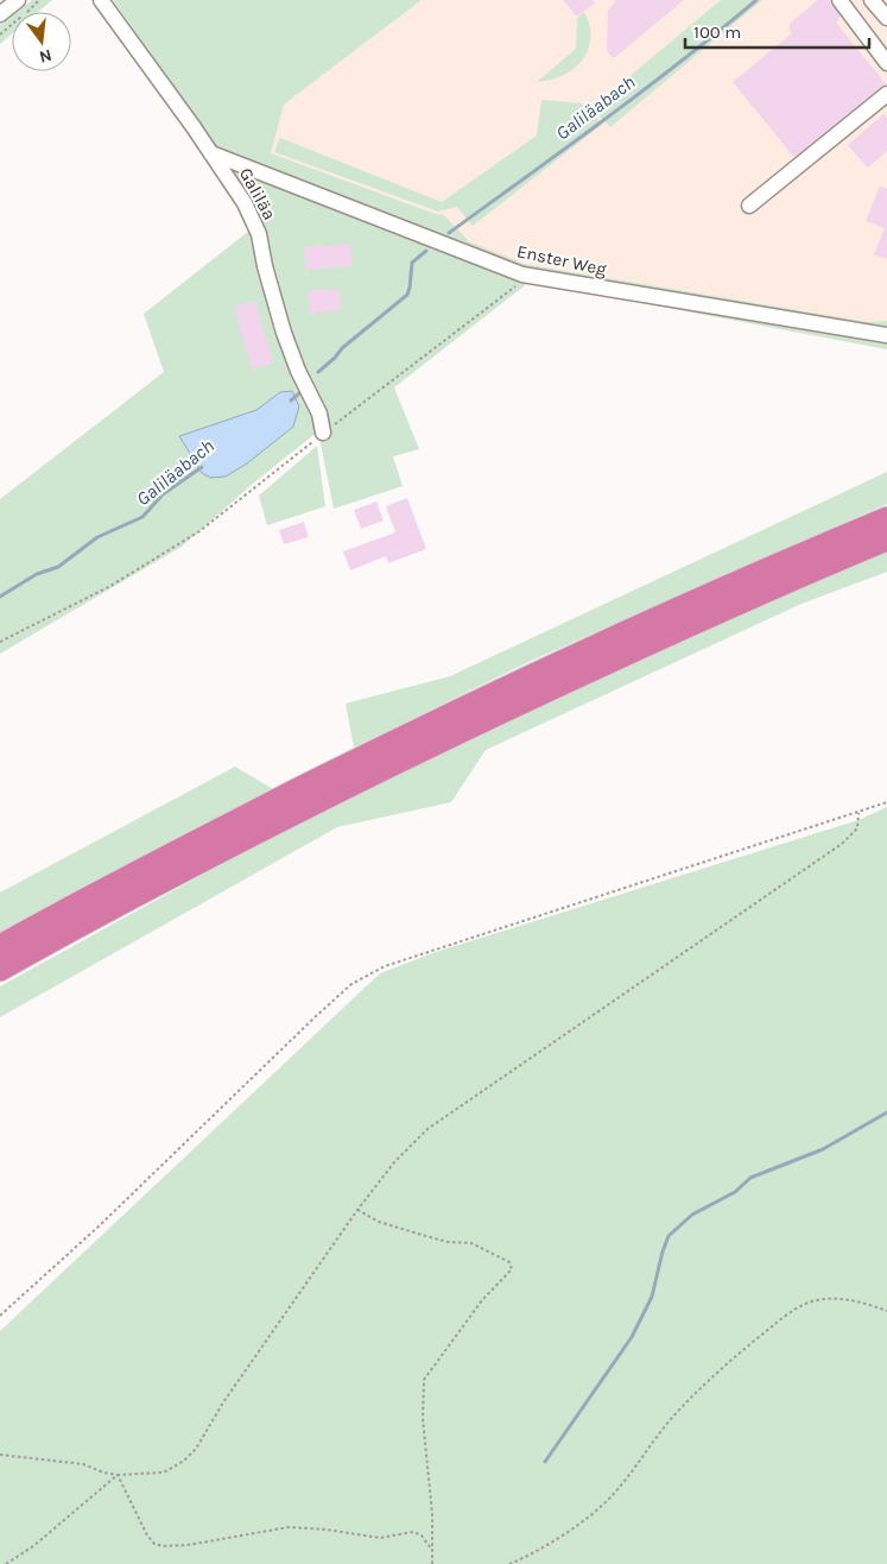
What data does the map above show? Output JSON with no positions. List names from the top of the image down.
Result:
{
  "streets": {
    "street": ["Galiläa", "Enster Weg"]
  },
  "crossings": [
    ["Galiläa", "Enster Weg"]
  ],
  "water": ["Galiläabach"],
  "scale_bar": "100 m",
  "north": "bottom"
}
